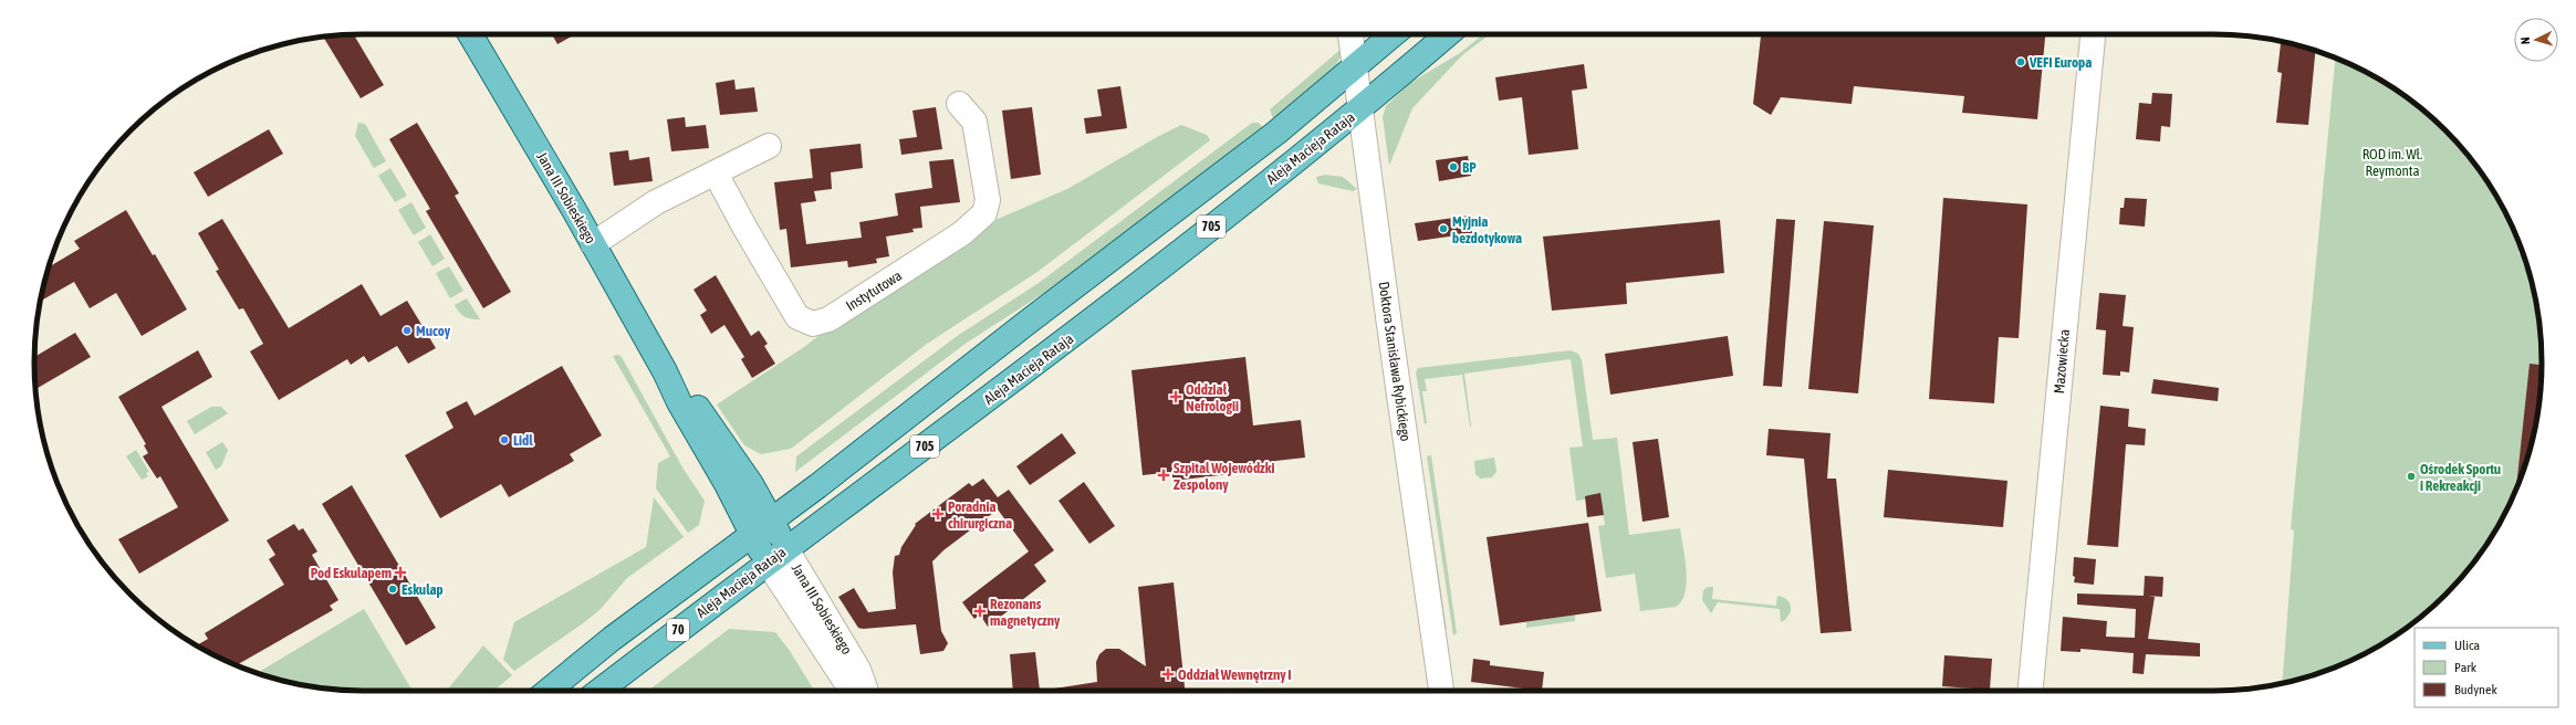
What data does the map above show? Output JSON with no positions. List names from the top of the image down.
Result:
{
  "streets": {
    "main road": [
      "Aleja Macieja Rataja",
      "Jana III Sobieskiego",
      "705",
      "70"
    ],
    "street": ["Instytutowa", "Doktora Stanisława Rybickiego", "Mazowiecka"]
  },
  "crossings": [
    ["Aleja Macieja Rataja", "Jana III Sobieskiego"],
    ["Aleja Macieja Rataja", "Doktora Stanisława Rybickiego"],
    ["Jana III Sobieskiego", "705"],
    ["Jana III Sobieskiego", "70"],
    ["705", "Doktora Stanisława Rybickiego"],
    ["705", "70"]
  ],
  "parks": ["ROD im. Wł. Reymonta"],
  "places": {
    "other": [
      "VEFI Europa",
      "BP",
      "Myjnia bezdotykowa",
      "Mucoy",
      "Lidl",
      "Ośrodek Sportu i Rekreakcji",
      "Eskulap"
    ],
    "health": [
      "Oddział Nefrologii",
      "Szpital Wojewódzki Zespolony",
      "Poradnia chirurgiczna",
      "Pod Eskulapem",
      "Rezonans magnetyczny",
      "Oddział Wewnętrzny I"
    ]
  },
  "legend": ["Ulica", "Park", "Budynek"],
  "north": "left"
}
